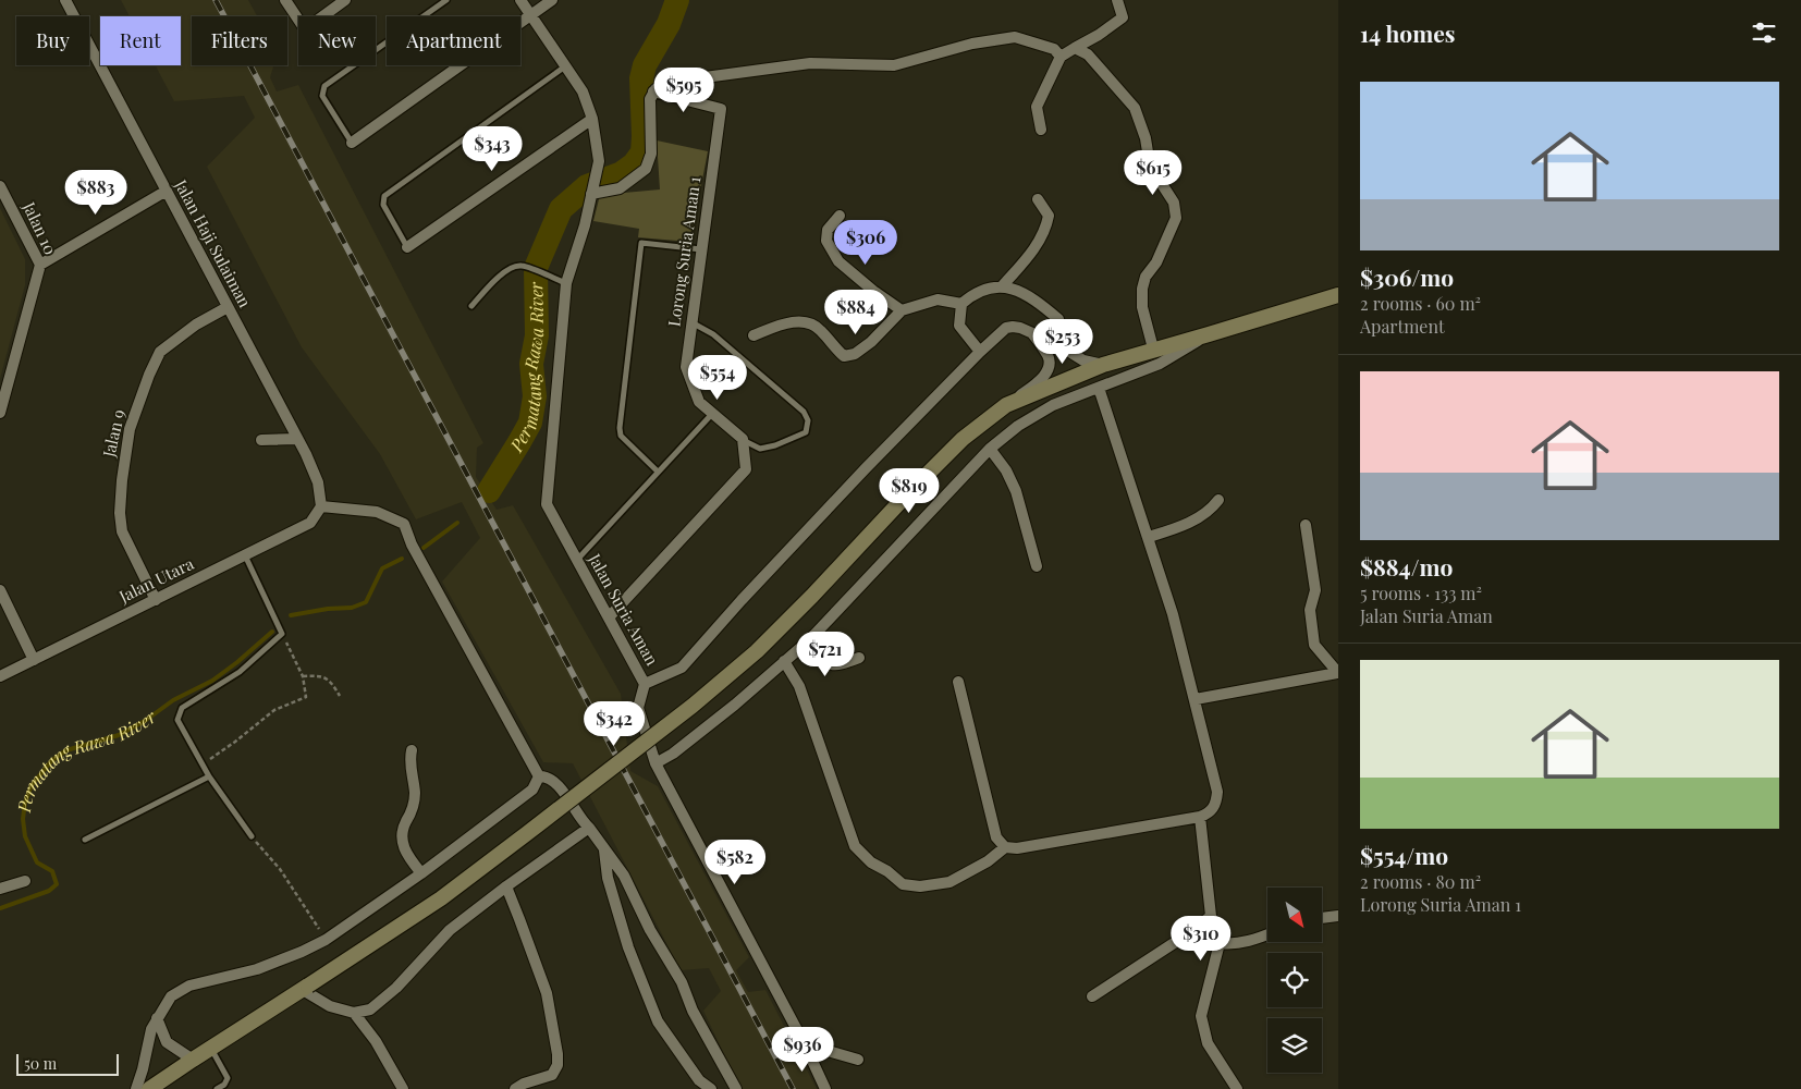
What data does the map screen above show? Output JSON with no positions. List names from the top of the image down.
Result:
{
  "streets": {
    "street": [
      "Jalan 10",
      "Jalan Haji Sulaiman",
      "Lorong Suria Aman 1",
      "Jalan 9",
      "Jalan Utara",
      "Jalan Suria Aman"
    ]
  },
  "crossings": [
    ["Jalan Haji Sulaiman", "Jalan 9"],
    ["Jalan Haji Sulaiman", "Jalan Utara"],
    ["Jalan 9", "Jalan Utara"]
  ],
  "water": ["Permatang Rawa River"],
  "scale_bar": "50 m",
  "north": "bottom right",
  "page": {
    "heading": "14 homes",
    "chip": [
      "Buy",
      "Rent",
      "Filters",
      "New",
      "Apartment"
    ],
    "list": [
      {
        "name": "$306/mo",
        "note": "2 rooms · 60 m² · Apartment"
      },
      {
        "name": "$884/mo",
        "note": "5 rooms · 133 m² · Jalan Suria Aman"
      },
      {
        "name": "$554/mo",
        "note": "2 rooms · 80 m² · Lorong Suria Aman 1"
      }
    ],
    "price": [
      "$595",
      "$343",
      "$615",
      "$883",
      "$306",
      "$884",
      "$253",
      "$554",
      "$819",
      "$721",
      "$342",
      "$582",
      "$310",
      "$936"
    ],
    "scale": "50 m"
  }
}
